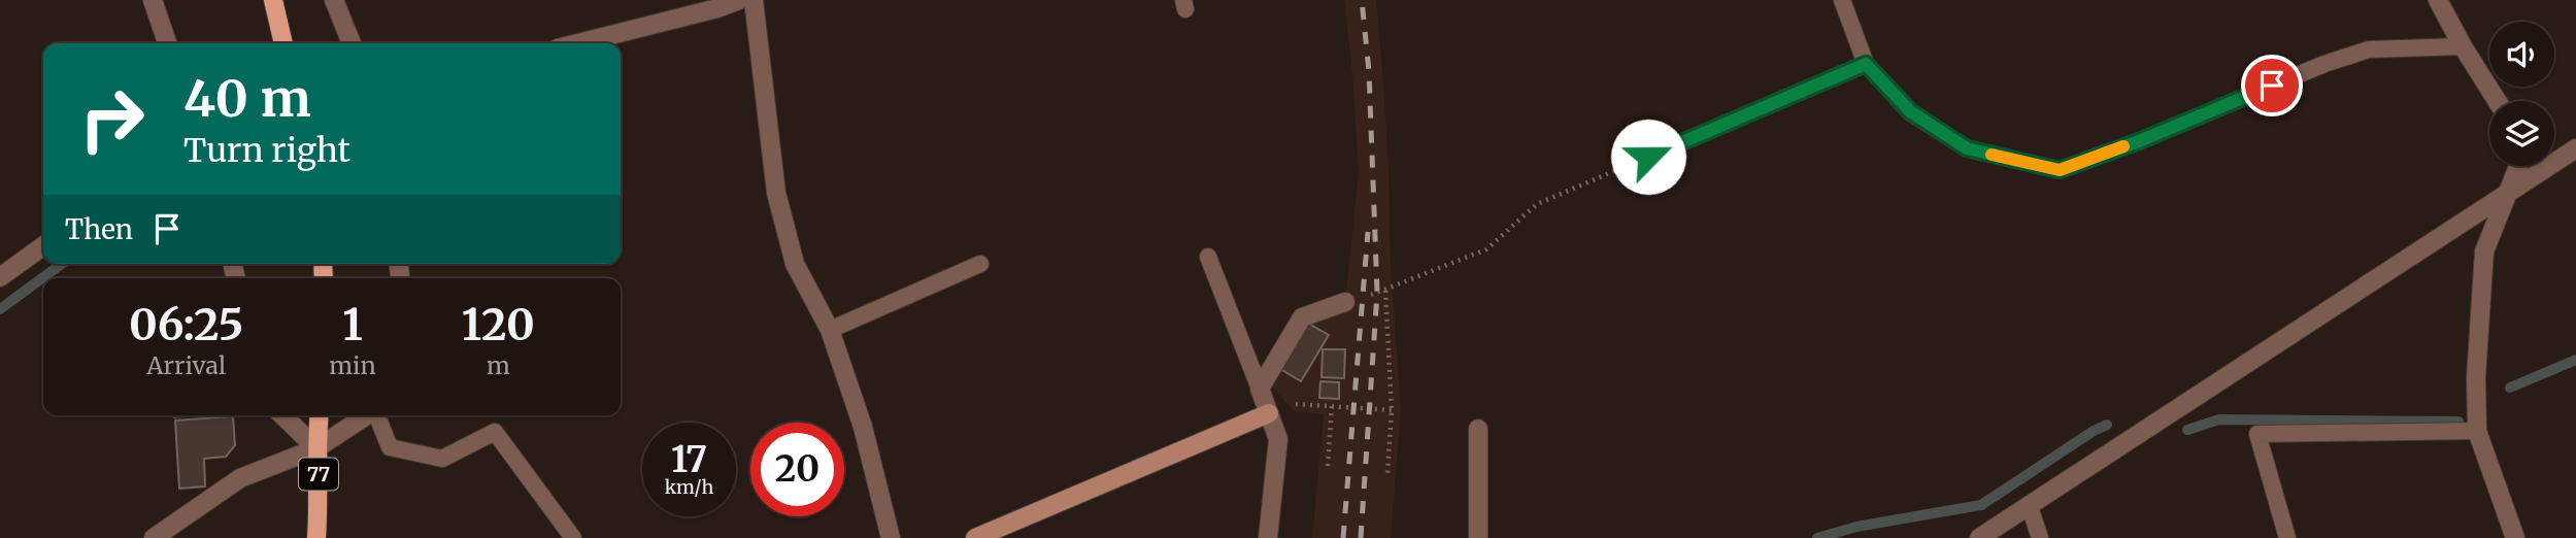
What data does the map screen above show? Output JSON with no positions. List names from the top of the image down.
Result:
{
  "streets": {
    "main road": ["77"]
  },
  "page": {
    "turn": ["40 m", "Turn right"],
    "then": "Then",
    "eta": [
      "06:25",
      "Arrival",
      "1",
      "min",
      "120",
      "m"
    ],
    "speed": "17 km/h",
    "limit": "20"
  }
}
